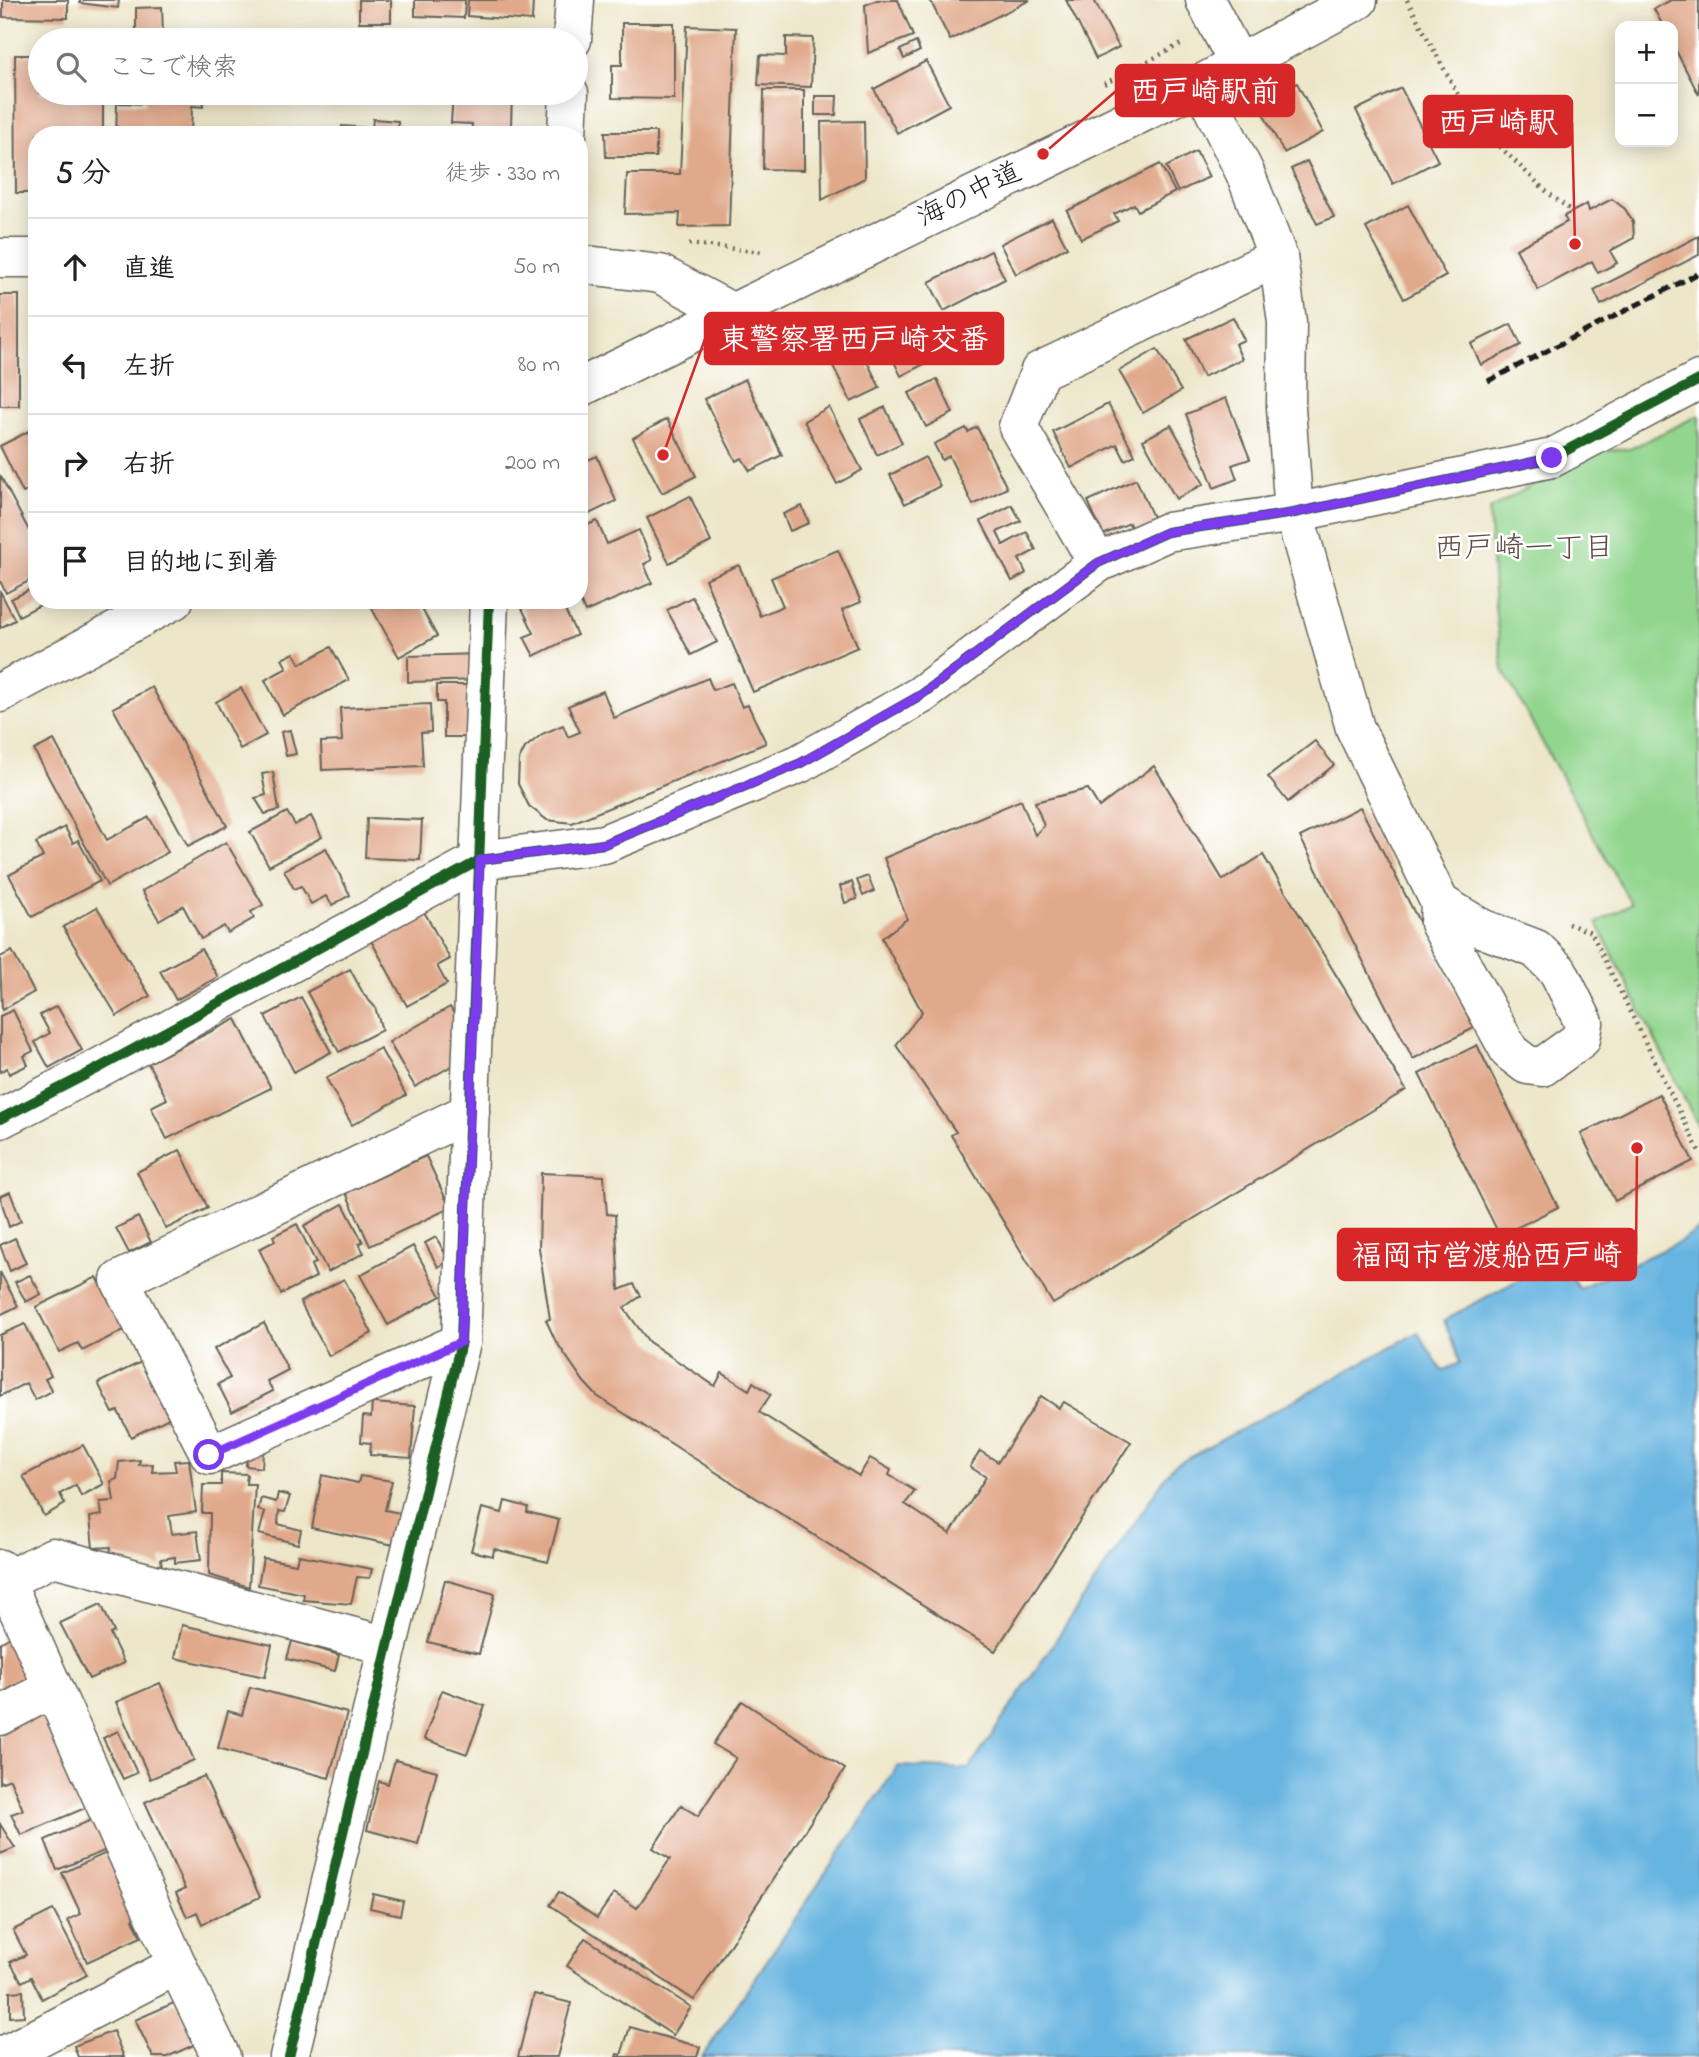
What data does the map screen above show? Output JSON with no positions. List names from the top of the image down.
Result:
{
  "streets": {
    "street": ["海の中道"]
  },
  "districts": ["西戸崎一丁目"],
  "places": [
    "西戸崎駅前",
    "西戸崎駅",
    "東警察署西戸崎交番",
    "福岡市営渡船西戸崎"
  ],
  "page": {
    "map_buttons": ["+", "−"],
    "search": "ここで検索",
    "heading": ["5 分", "徒歩 · 330 m"],
    "list": [
      ["直進", "50 m"],
      ["左折", "80 m"],
      ["右折", "200 m"],
      "目的地に到着"
    ]
  }
}
